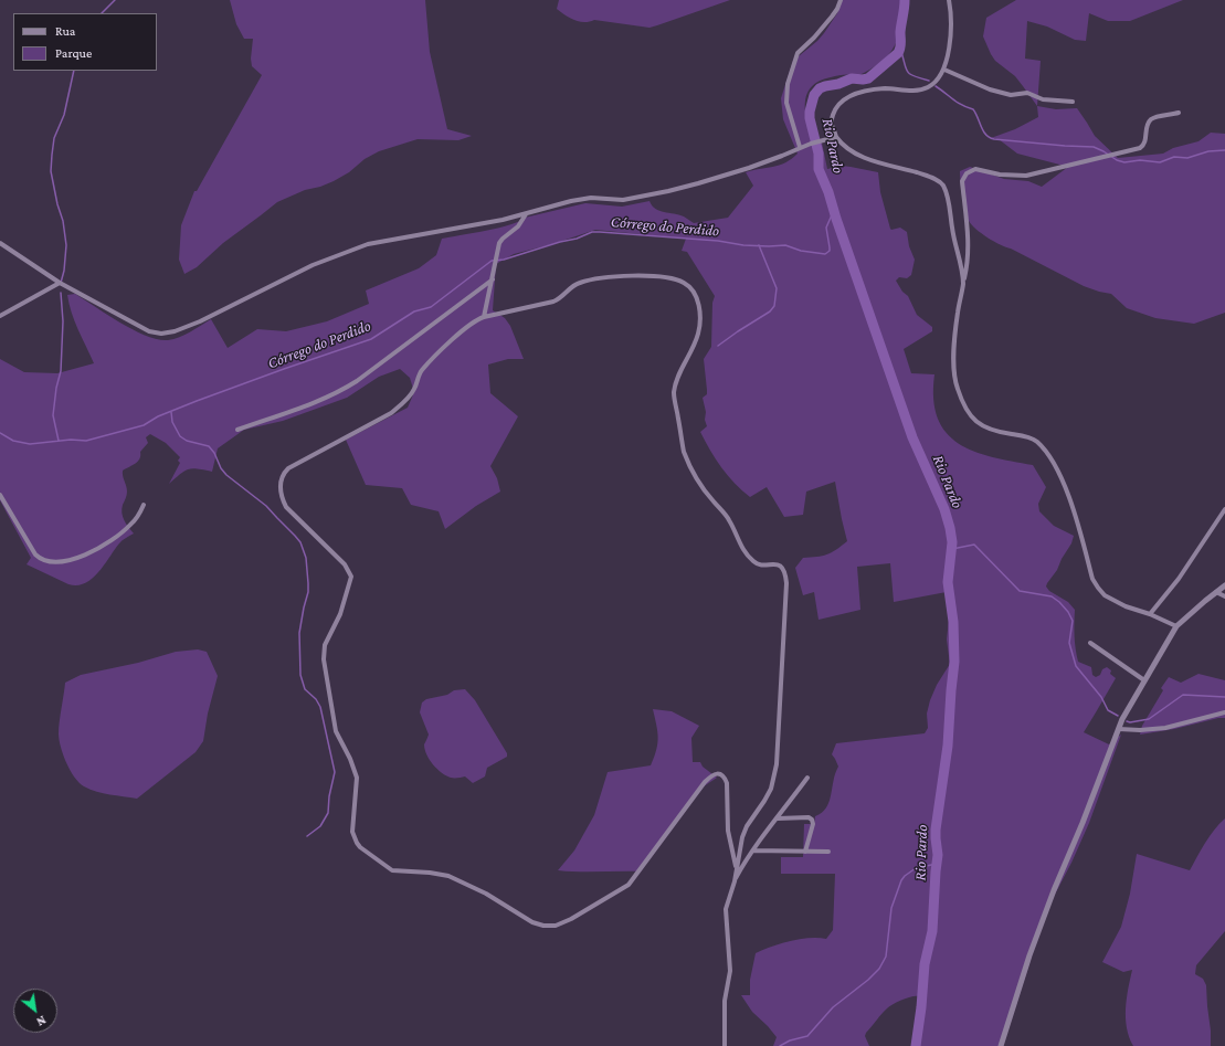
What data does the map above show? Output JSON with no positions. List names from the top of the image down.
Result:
{
  "water": ["Rio Pardo", "Córrego do Perdido"],
  "legend": ["Rua", "Parque"],
  "north": "bottom right"
}
